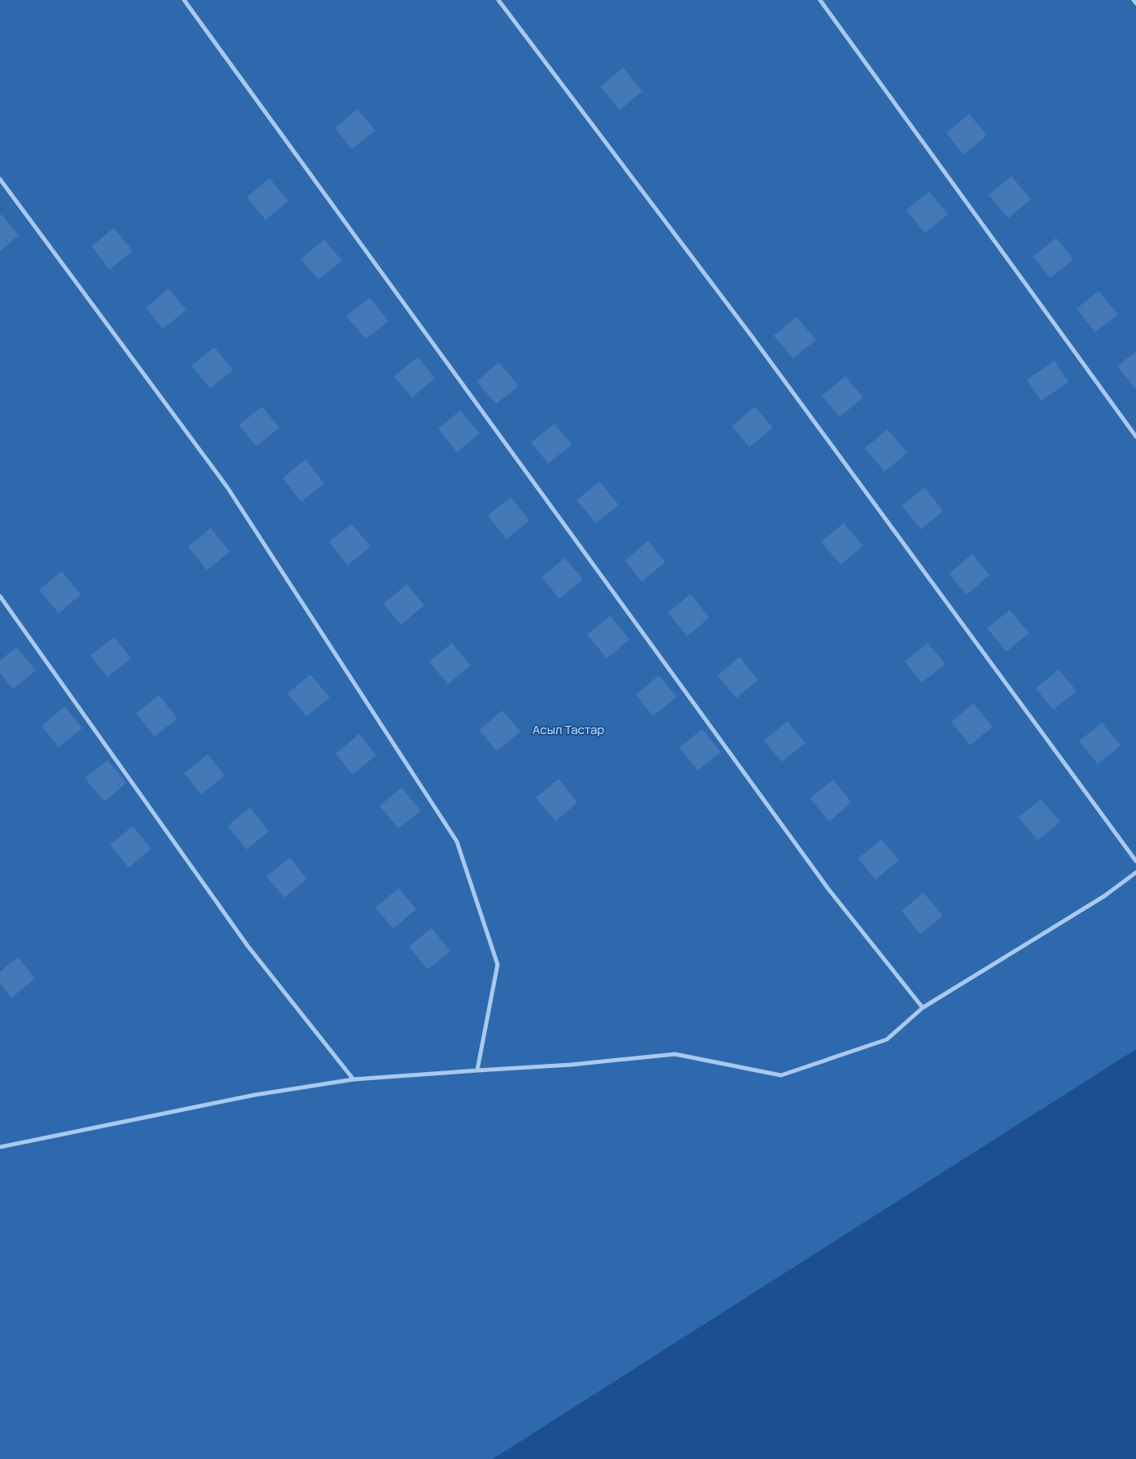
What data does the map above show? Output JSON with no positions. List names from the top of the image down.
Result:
{
  "parks": ["Асыл Тастар"]
}
